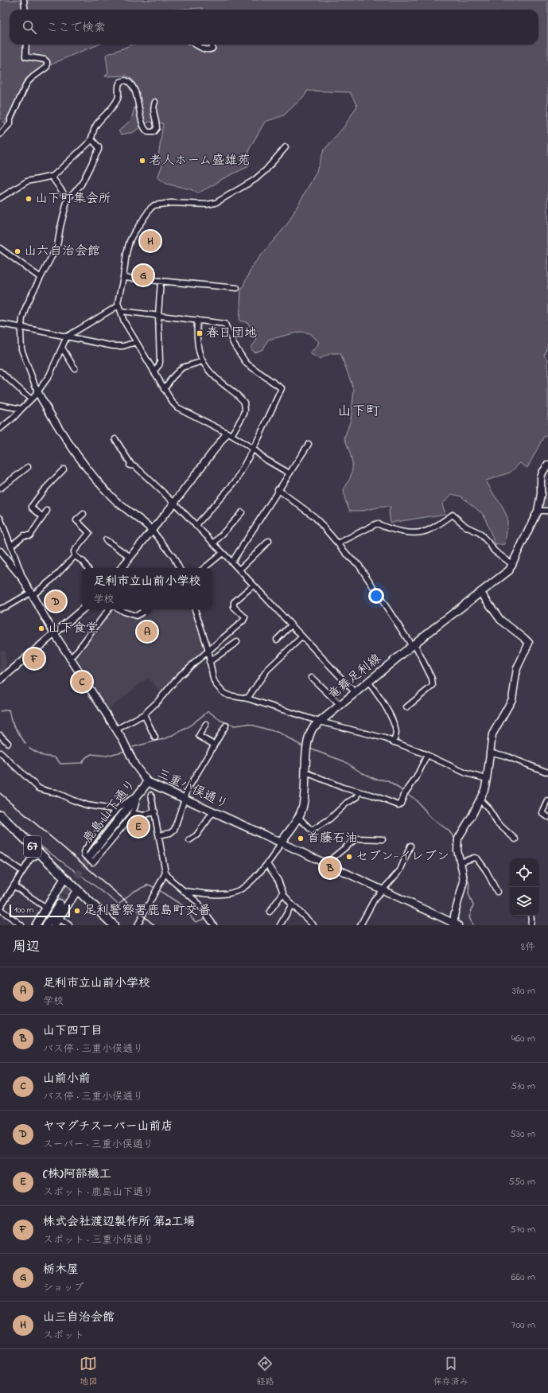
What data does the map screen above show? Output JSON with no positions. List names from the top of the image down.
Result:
{
  "streets": {
    "main road": [
      "竜舞足利線",
      "三重小俣通り",
      "鹿島山下通り",
      "67"
    ]
  },
  "crossings": [
    ["竜舞足利線", "三重小俣通り"],
    ["三重小俣通り", "鹿島山下通り"]
  ],
  "districts": ["山下町"],
  "places": {
    "other": [
      "老人ホーム盛雄苑",
      "山下町集会所",
      "山六自治会館",
      "山下食堂",
      "首藤石油",
      "セブン-イレブン",
      "足利警察署鹿島町交番"
    ],
    "transit": ["春日団地"]
  },
  "scale_bar": "100 m",
  "page": {
    "search": "ここで検索",
    "pins": [
      "H",
      "G",
      "D",
      "A",
      "F",
      "C",
      "E",
      "B"
    ],
    "popup": ["足利市立山前小学校", "学校"],
    "scale": "100 m",
    "heading": ["周辺", "8件"],
    "list": [
      {
        "mark": "A",
        "name": "足利市立山前小学校",
        "note": "学校",
        "value": "380 m"
      },
      {
        "mark": "B",
        "name": "山下四丁目",
        "note": "バス停 · 三重小俣通り",
        "value": "460 m"
      },
      {
        "mark": "C",
        "name": "山前小前",
        "note": "バス停 · 三重小俣通り",
        "value": "510 m"
      },
      {
        "mark": "D",
        "name": "ヤマグチスーパー山前店",
        "note": "スーパー · 三重小俣通り",
        "value": "530 m"
      },
      {
        "mark": "E",
        "name": "(株)阿部機工",
        "note": "スポット · 鹿島山下通り",
        "value": "550 m"
      },
      {
        "mark": "F",
        "name": "株式会社渡辺製作所 第2工場",
        "note": "スポット · 三重小俣通り",
        "value": "570 m"
      },
      {
        "mark": "G",
        "name": "栃木屋",
        "note": "ショップ",
        "value": "660 m"
      },
      {
        "mark": "H",
        "name": "山三自治会館",
        "note": "スポット",
        "value": "700 m"
      }
    ],
    "nav": ["地図", "経路", "保存済み"]
  }
}
